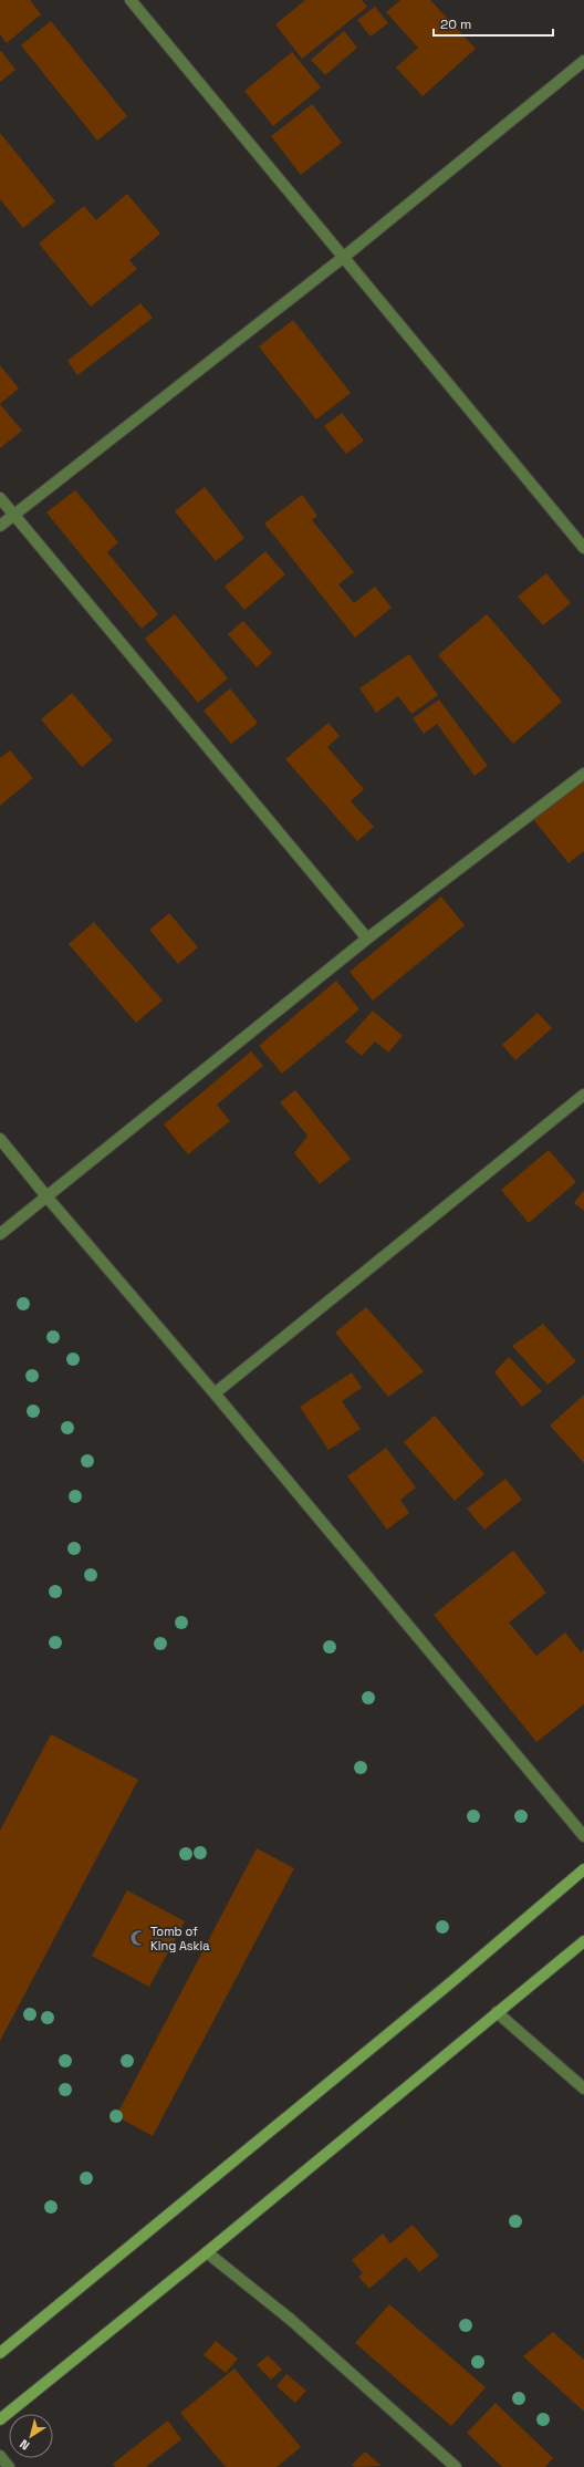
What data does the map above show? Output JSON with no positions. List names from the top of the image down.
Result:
{
  "places": {
    "mosque": ["Tomb of King Askia"]
  },
  "scale_bar": "20 m",
  "north": "bottom left"
}
